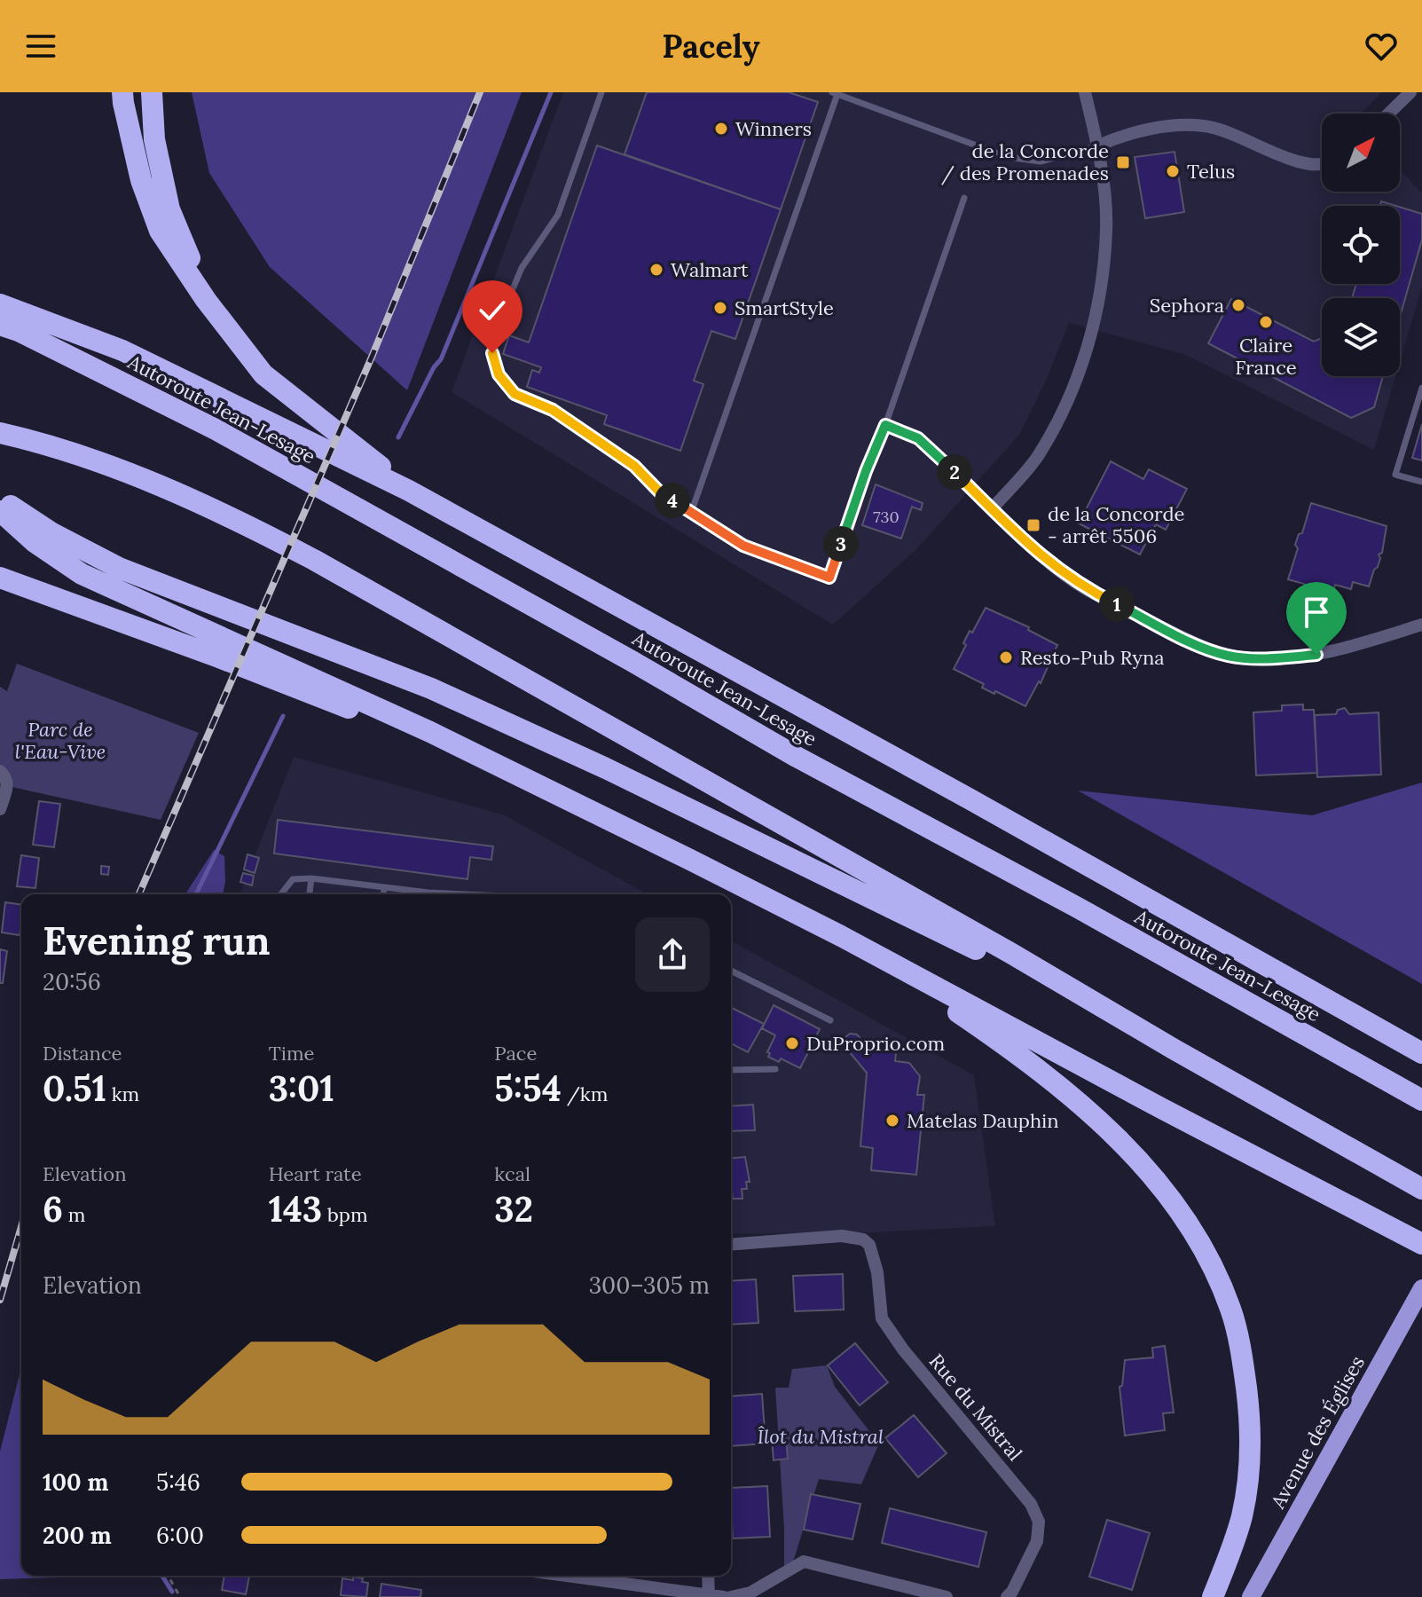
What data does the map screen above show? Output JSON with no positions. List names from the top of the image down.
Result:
{
  "streets": {
    "highway": ["Autoroute Jean-Lesage"],
    "main road": ["Avenue des Églises"],
    "street": ["Rue du Mistral"]
  },
  "parks": ["Parc de l'Eau-Vive", "Îlot du Mistral"],
  "places": {
    "other": [
      "Winners",
      "Telus",
      "Walmart",
      "Sephora",
      "SmartStyle",
      "Claire France",
      "Resto-Pub Ryna",
      "DuProprio.com",
      "Matelas Dauphin"
    ],
    "transit": ["de la Concorde / des Promenades", "de la Concorde - arrêt 5506"]
  },
  "house_numbers": ["730"],
  "north": "top right",
  "page": {
    "header": "Pacely",
    "pins": [
      "2",
      "4",
      "3",
      "1"
    ],
    "heading": ["Evening run", "20:56"],
    "stats": [
      ["Distance", "0.51 km"],
      ["Time", "3:01"],
      ["Pace", "5:54 /km"],
      ["Elevation", "6 m"],
      ["Heart rate", "143 bpm"],
      ["kcal", "32"]
    ],
    "chart": ["Elevation", "300–305 m"],
    "list": [
      {
        "name": "100 m",
        "note": "5:46"
      },
      {
        "name": "200 m",
        "note": "6:00"
      }
    ]
  }
}
